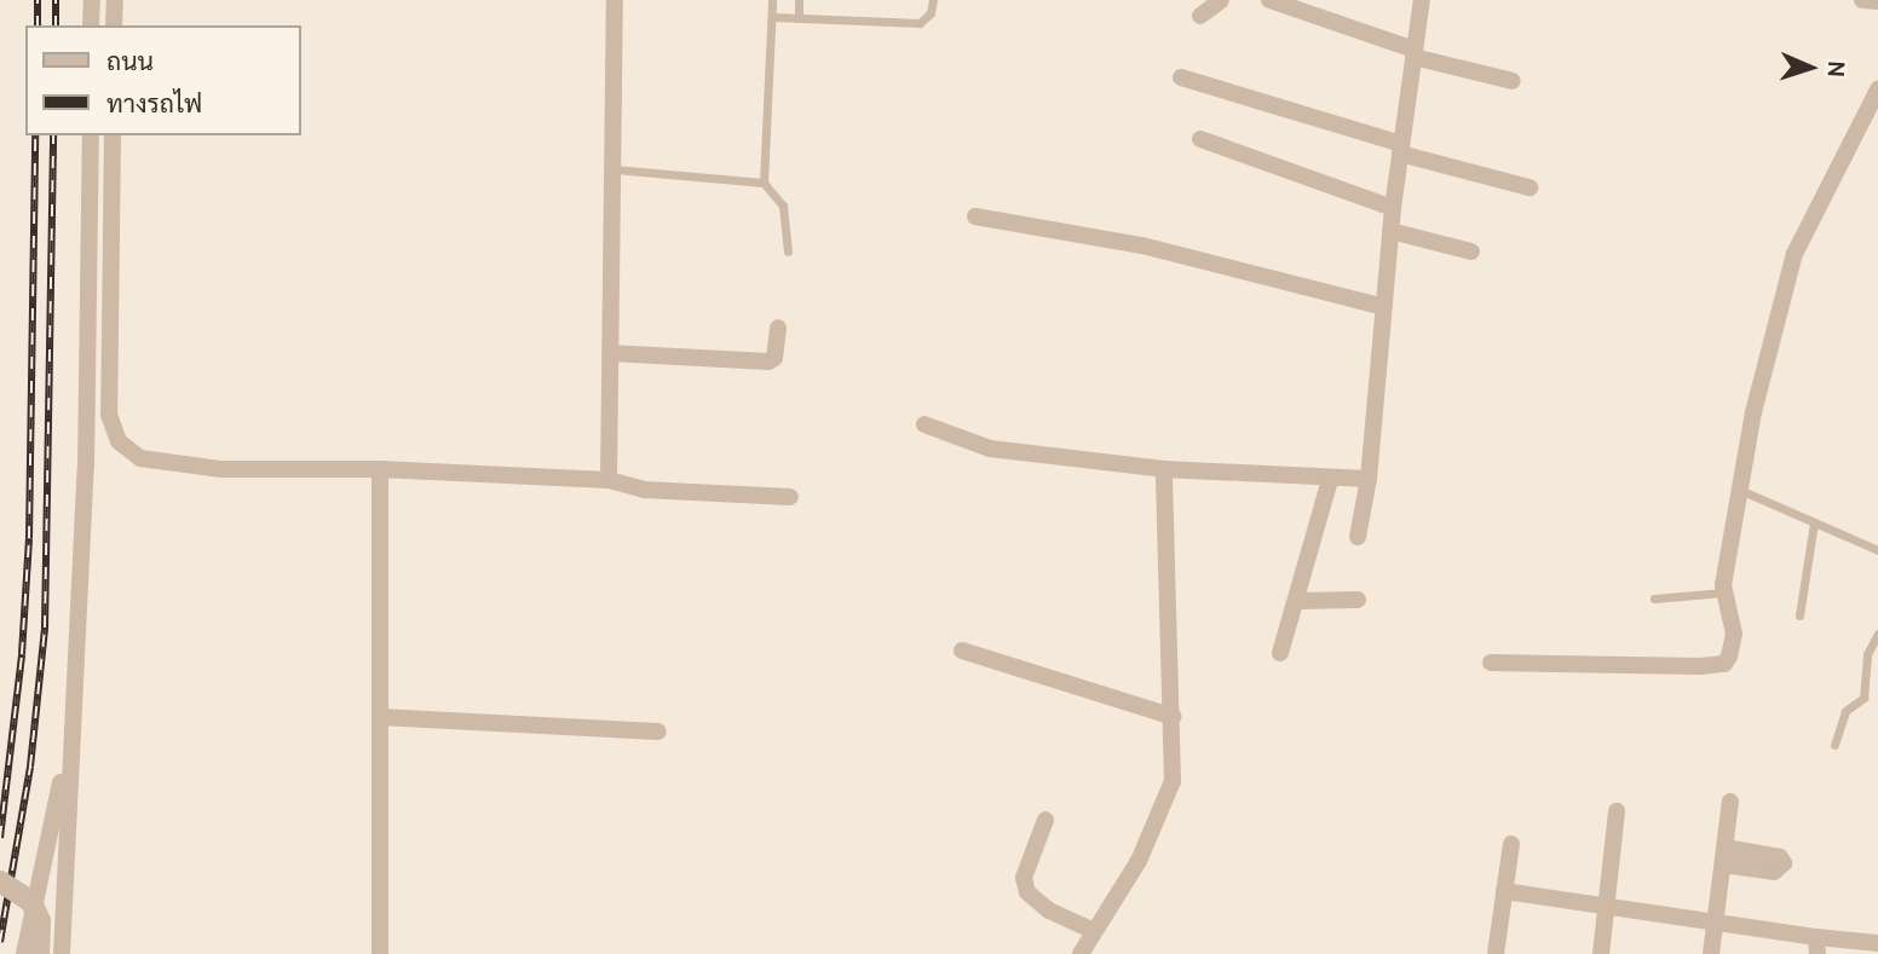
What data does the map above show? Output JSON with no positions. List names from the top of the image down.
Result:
{
  "legend": ["ถนน", "ทางรถไฟ"],
  "north": "right"
}
